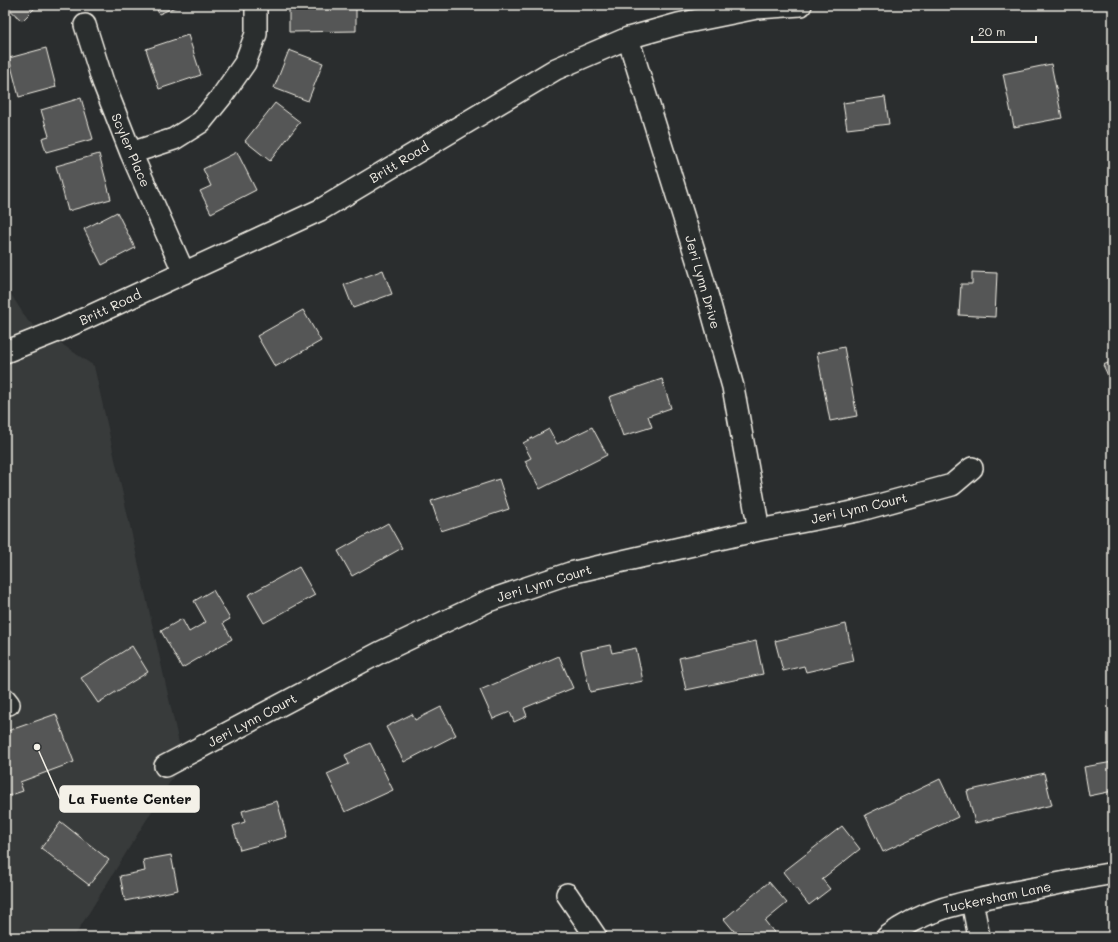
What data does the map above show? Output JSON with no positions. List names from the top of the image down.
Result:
{
  "streets": {
    "street": [
      "Scyler Place",
      "Britt Road",
      "Jeri Lynn Drive",
      "Jeri Lynn Court",
      "Tuckersham Lane"
    ]
  },
  "crossings": [
    ["Scyler Place", "Britt Road"],
    ["Britt Road", "Jeri Lynn Drive"],
    ["Jeri Lynn Drive", "Jeri Lynn Court"]
  ],
  "places": ["La Fuente Center"],
  "scale_bar": "20 m"
}
